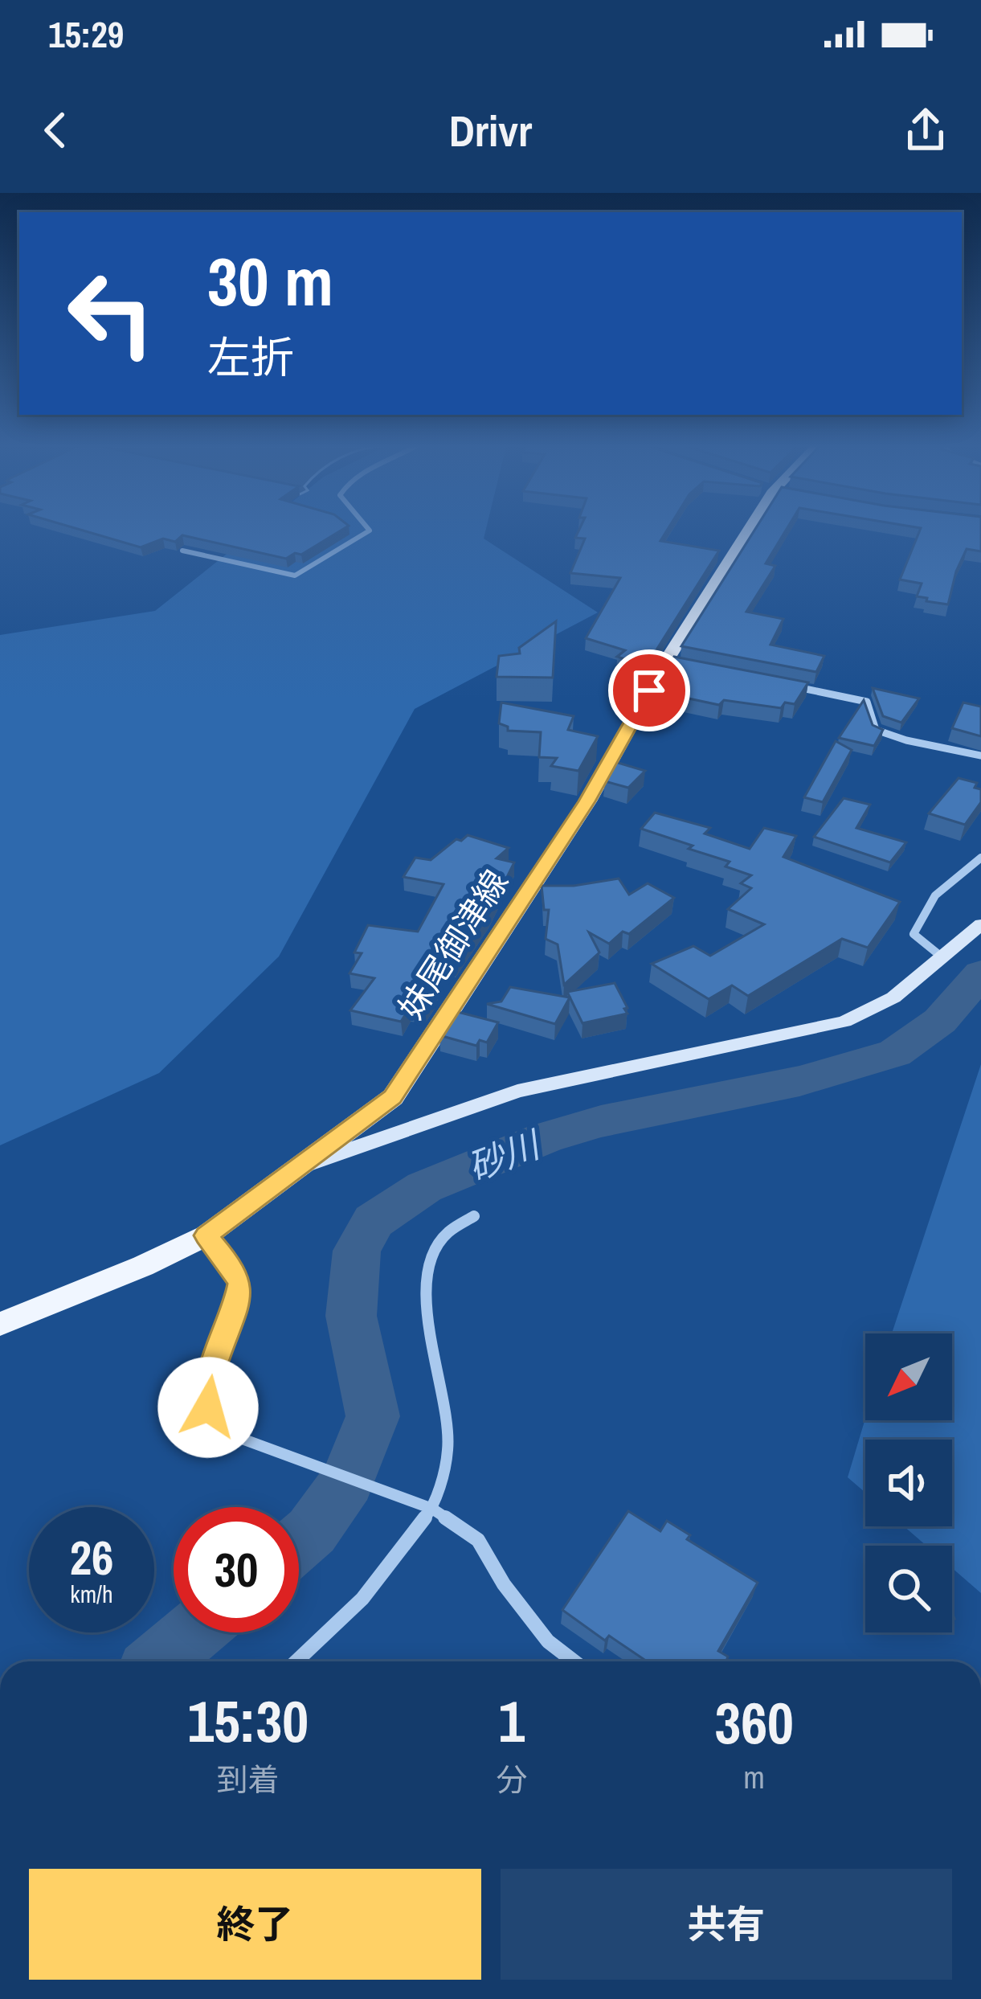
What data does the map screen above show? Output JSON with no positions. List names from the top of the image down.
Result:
{
  "streets": {
    "main road": ["妹尾御津線"]
  },
  "water": ["砂川"],
  "north": "bottom left",
  "page": {
    "status": "15:29",
    "header": "Drivr",
    "turn": ["30 m", "左折"],
    "speed": "26 km/h",
    "limit": "30",
    "eta": [
      "15:30",
      "到着",
      "1",
      "分",
      "360",
      "m"
    ],
    "buttons": ["終了", "共有"]
  }
}
